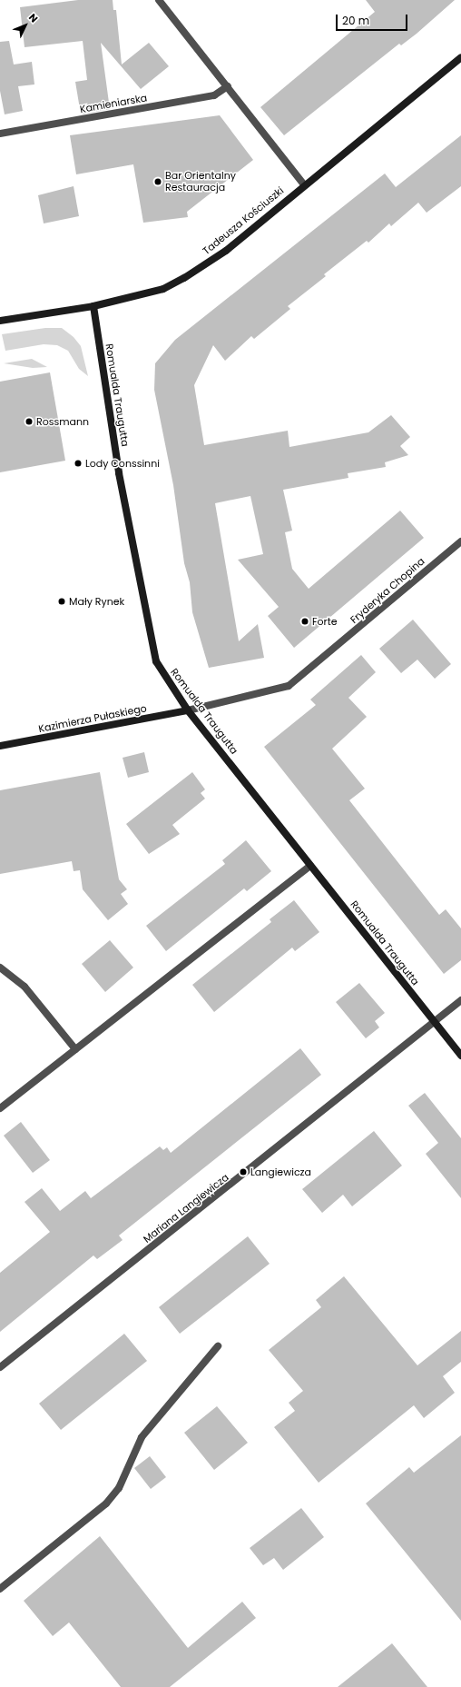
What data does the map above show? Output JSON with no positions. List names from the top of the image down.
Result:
{
  "streets": {
    "street": [
      "Kamieniarska",
      "Tadeusza Kościuszki",
      "Romualda Traugutta",
      "Fryderyka Chopina",
      "Kazimierza Pułaskiego",
      "Mariana Langiewicza"
    ]
  },
  "crossings": [
    ["Tadeusza Kościuszki", "Romualda Traugutta"],
    ["Romualda Traugutta", "Fryderyka Chopina"],
    ["Romualda Traugutta", "Kazimierza Pułaskiego"],
    ["Romualda Traugutta", "Mariana Langiewicza"],
    ["Fryderyka Chopina", "Kazimierza Pułaskiego"]
  ],
  "places": [
    "Bar Orientalny Restauracja",
    "Rossmann",
    "Lody Conssinni",
    "Mały Rynek",
    "Forte",
    "Langiewicza"
  ],
  "scale_bar": "20 m",
  "north": "top right"
}
